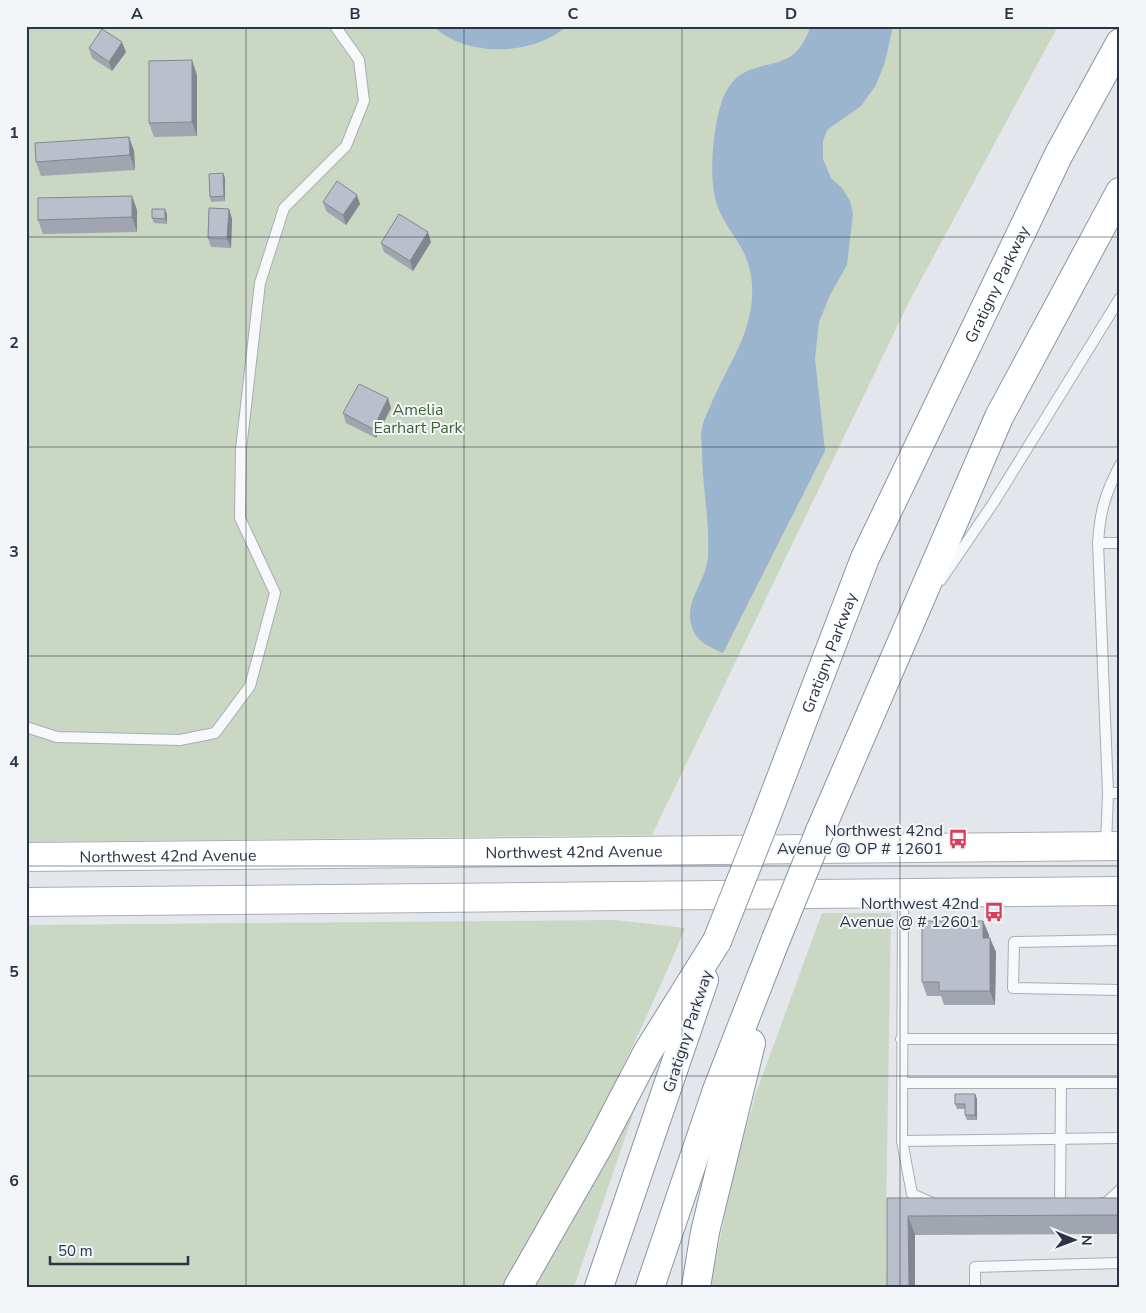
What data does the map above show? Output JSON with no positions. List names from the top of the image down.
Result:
{
  "streets": {
    "main road": ["Gratigny Parkway", "Northwest 42nd Avenue"]
  },
  "parks": ["Amelia Earhart Park"],
  "places": {
    "bus stop": ["Northwest 42nd Avenue @ OP # 12601", "Northwest 42nd Avenue @ # 12601"]
  },
  "scale_bar": "50 m",
  "north": "right",
  "grid": {
    "columns": [
      "A",
      "B",
      "C",
      "D",
      "E"
    ],
    "rows": [
      "1",
      "2",
      "3",
      "4",
      "5",
      "6"
    ]
  }
}
